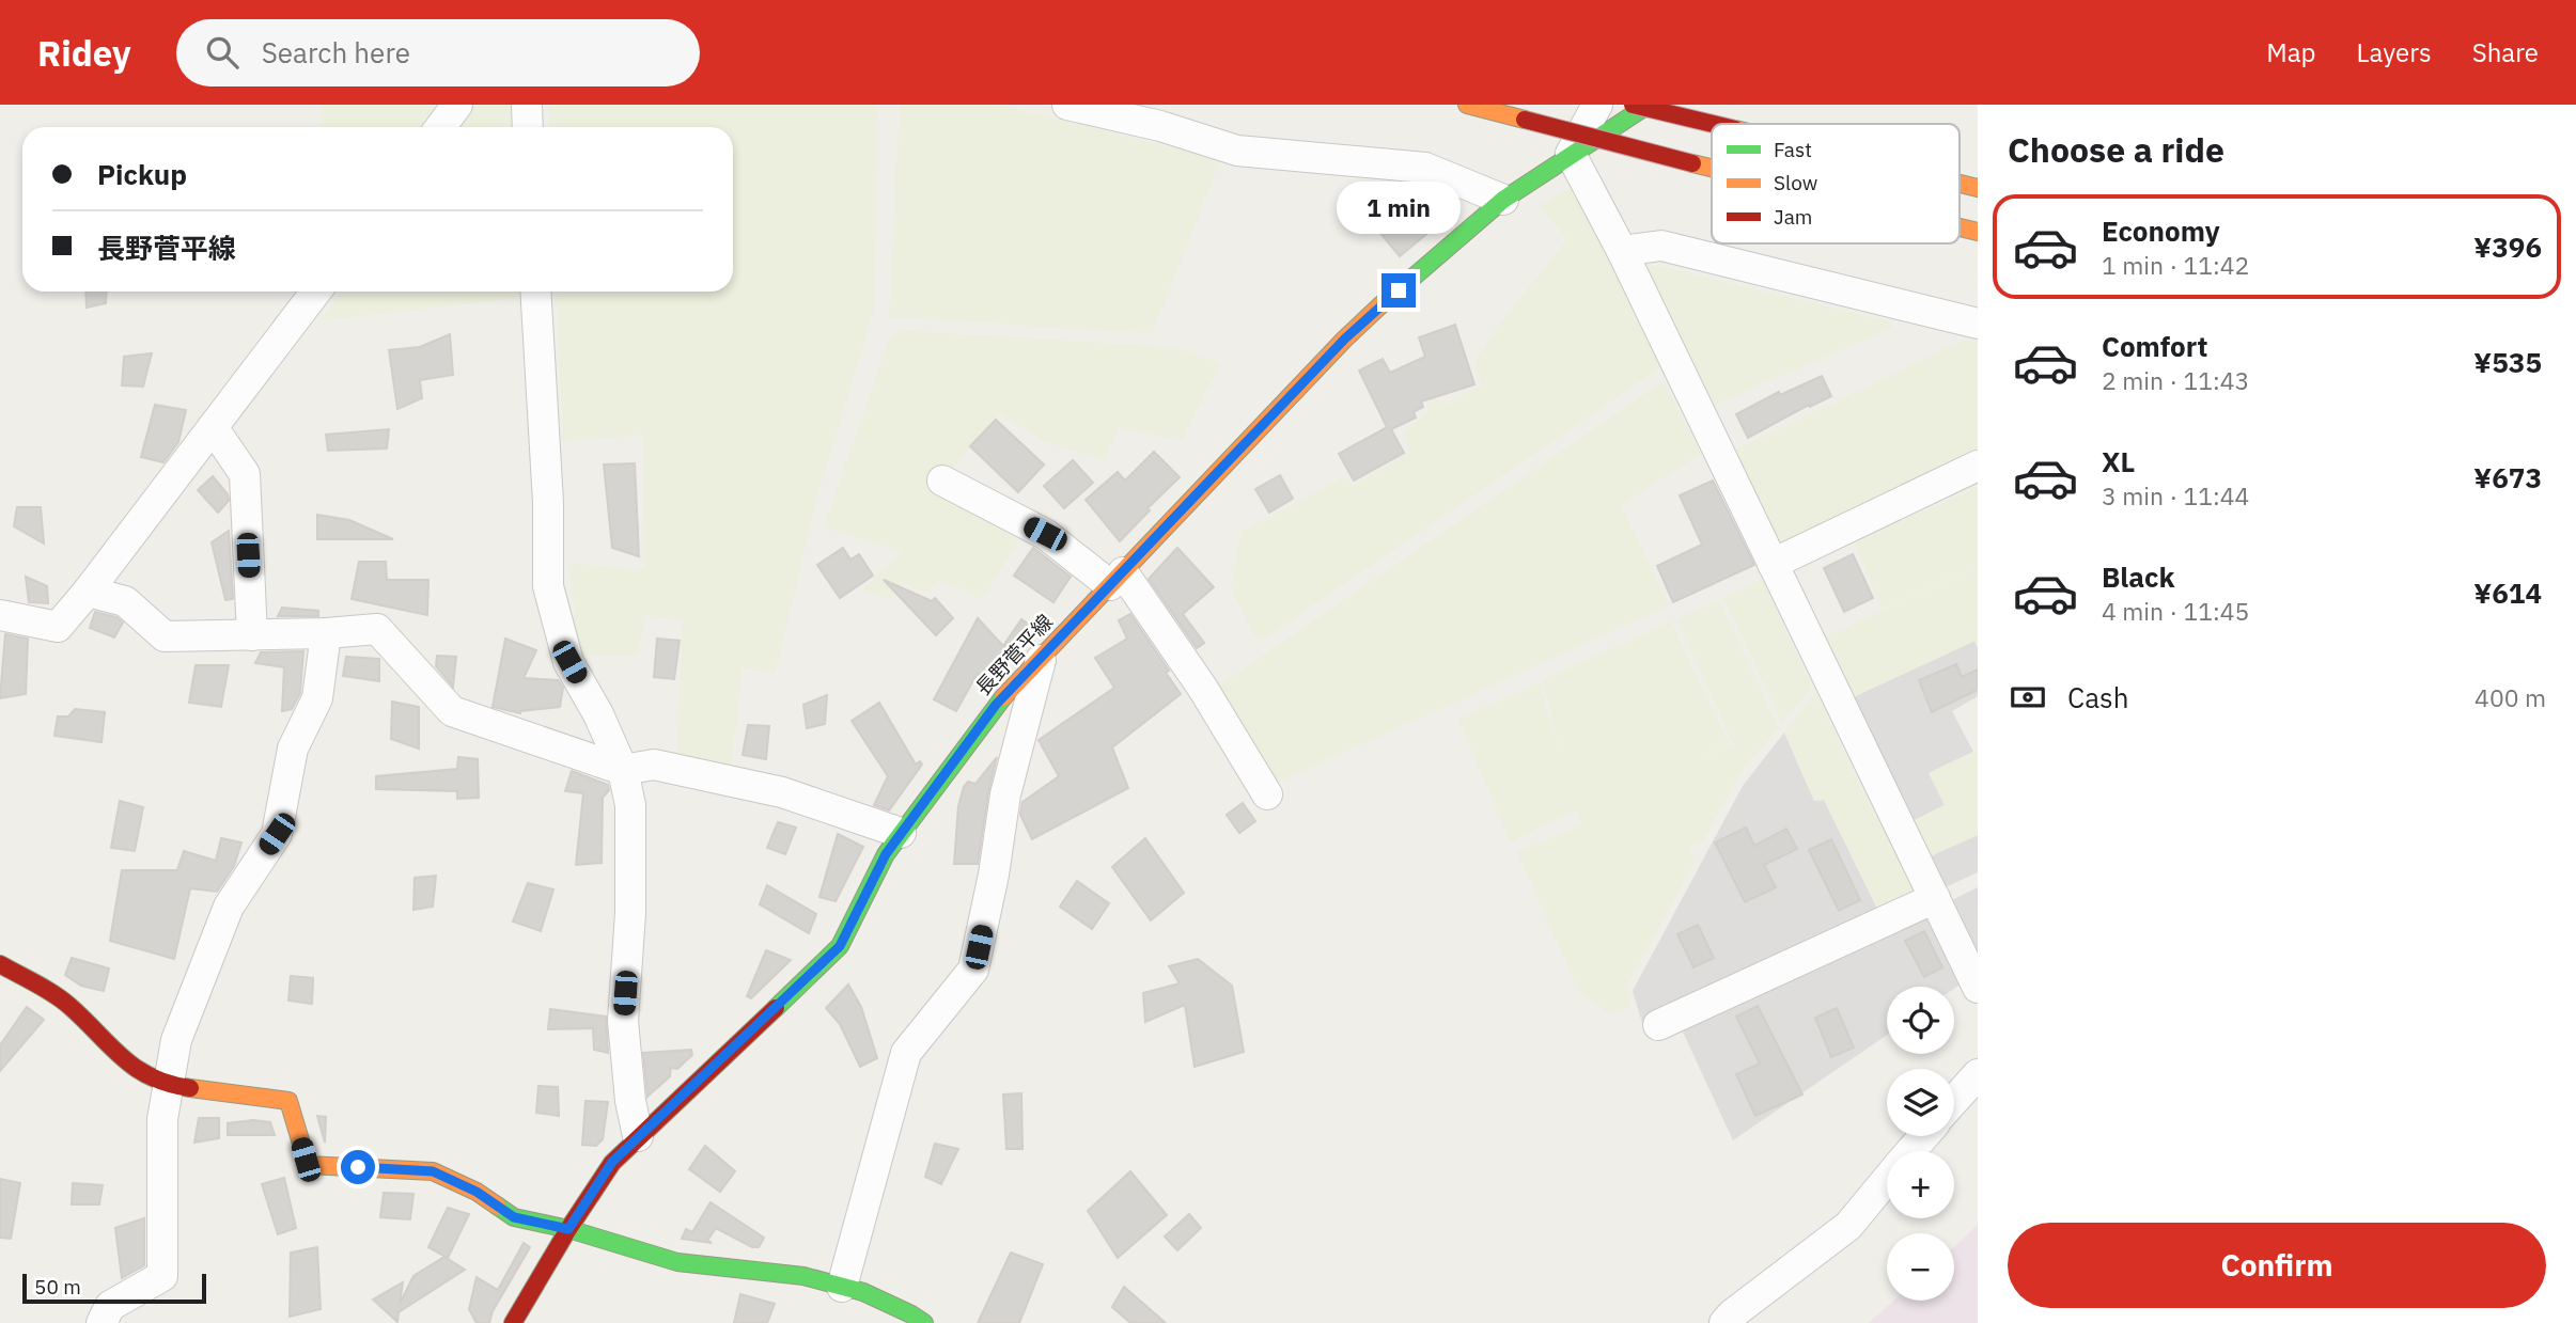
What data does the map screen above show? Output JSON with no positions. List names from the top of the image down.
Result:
{
  "streets": {
    "main road": ["長野菅平線"]
  },
  "legend": ["Fast", "Slow", "Jam"],
  "scale_bar": "50 m",
  "page": {
    "header": "Ridey",
    "search": "Search here",
    "nav": ["Map", "Layers", "Share"],
    "heading": "Choose a ride",
    "banner": ["Pickup", "長野菅平線"],
    "bubble": "1 min",
    "list": [
      {
        "name": "Economy",
        "note": "1 min · 11:42",
        "value": "¥396"
      },
      {
        "name": "Comfort",
        "note": "2 min · 11:43",
        "value": "¥535"
      },
      {
        "name": "XL",
        "note": "3 min · 11:44",
        "value": "¥673"
      },
      {
        "name": "Black",
        "note": "4 min · 11:45",
        "value": "¥614"
      }
    ],
    "pay": ["Cash", "400 m"],
    "map_buttons": ["+", "−"],
    "buttons": "Confirm",
    "scale": "50 m"
  }
}
